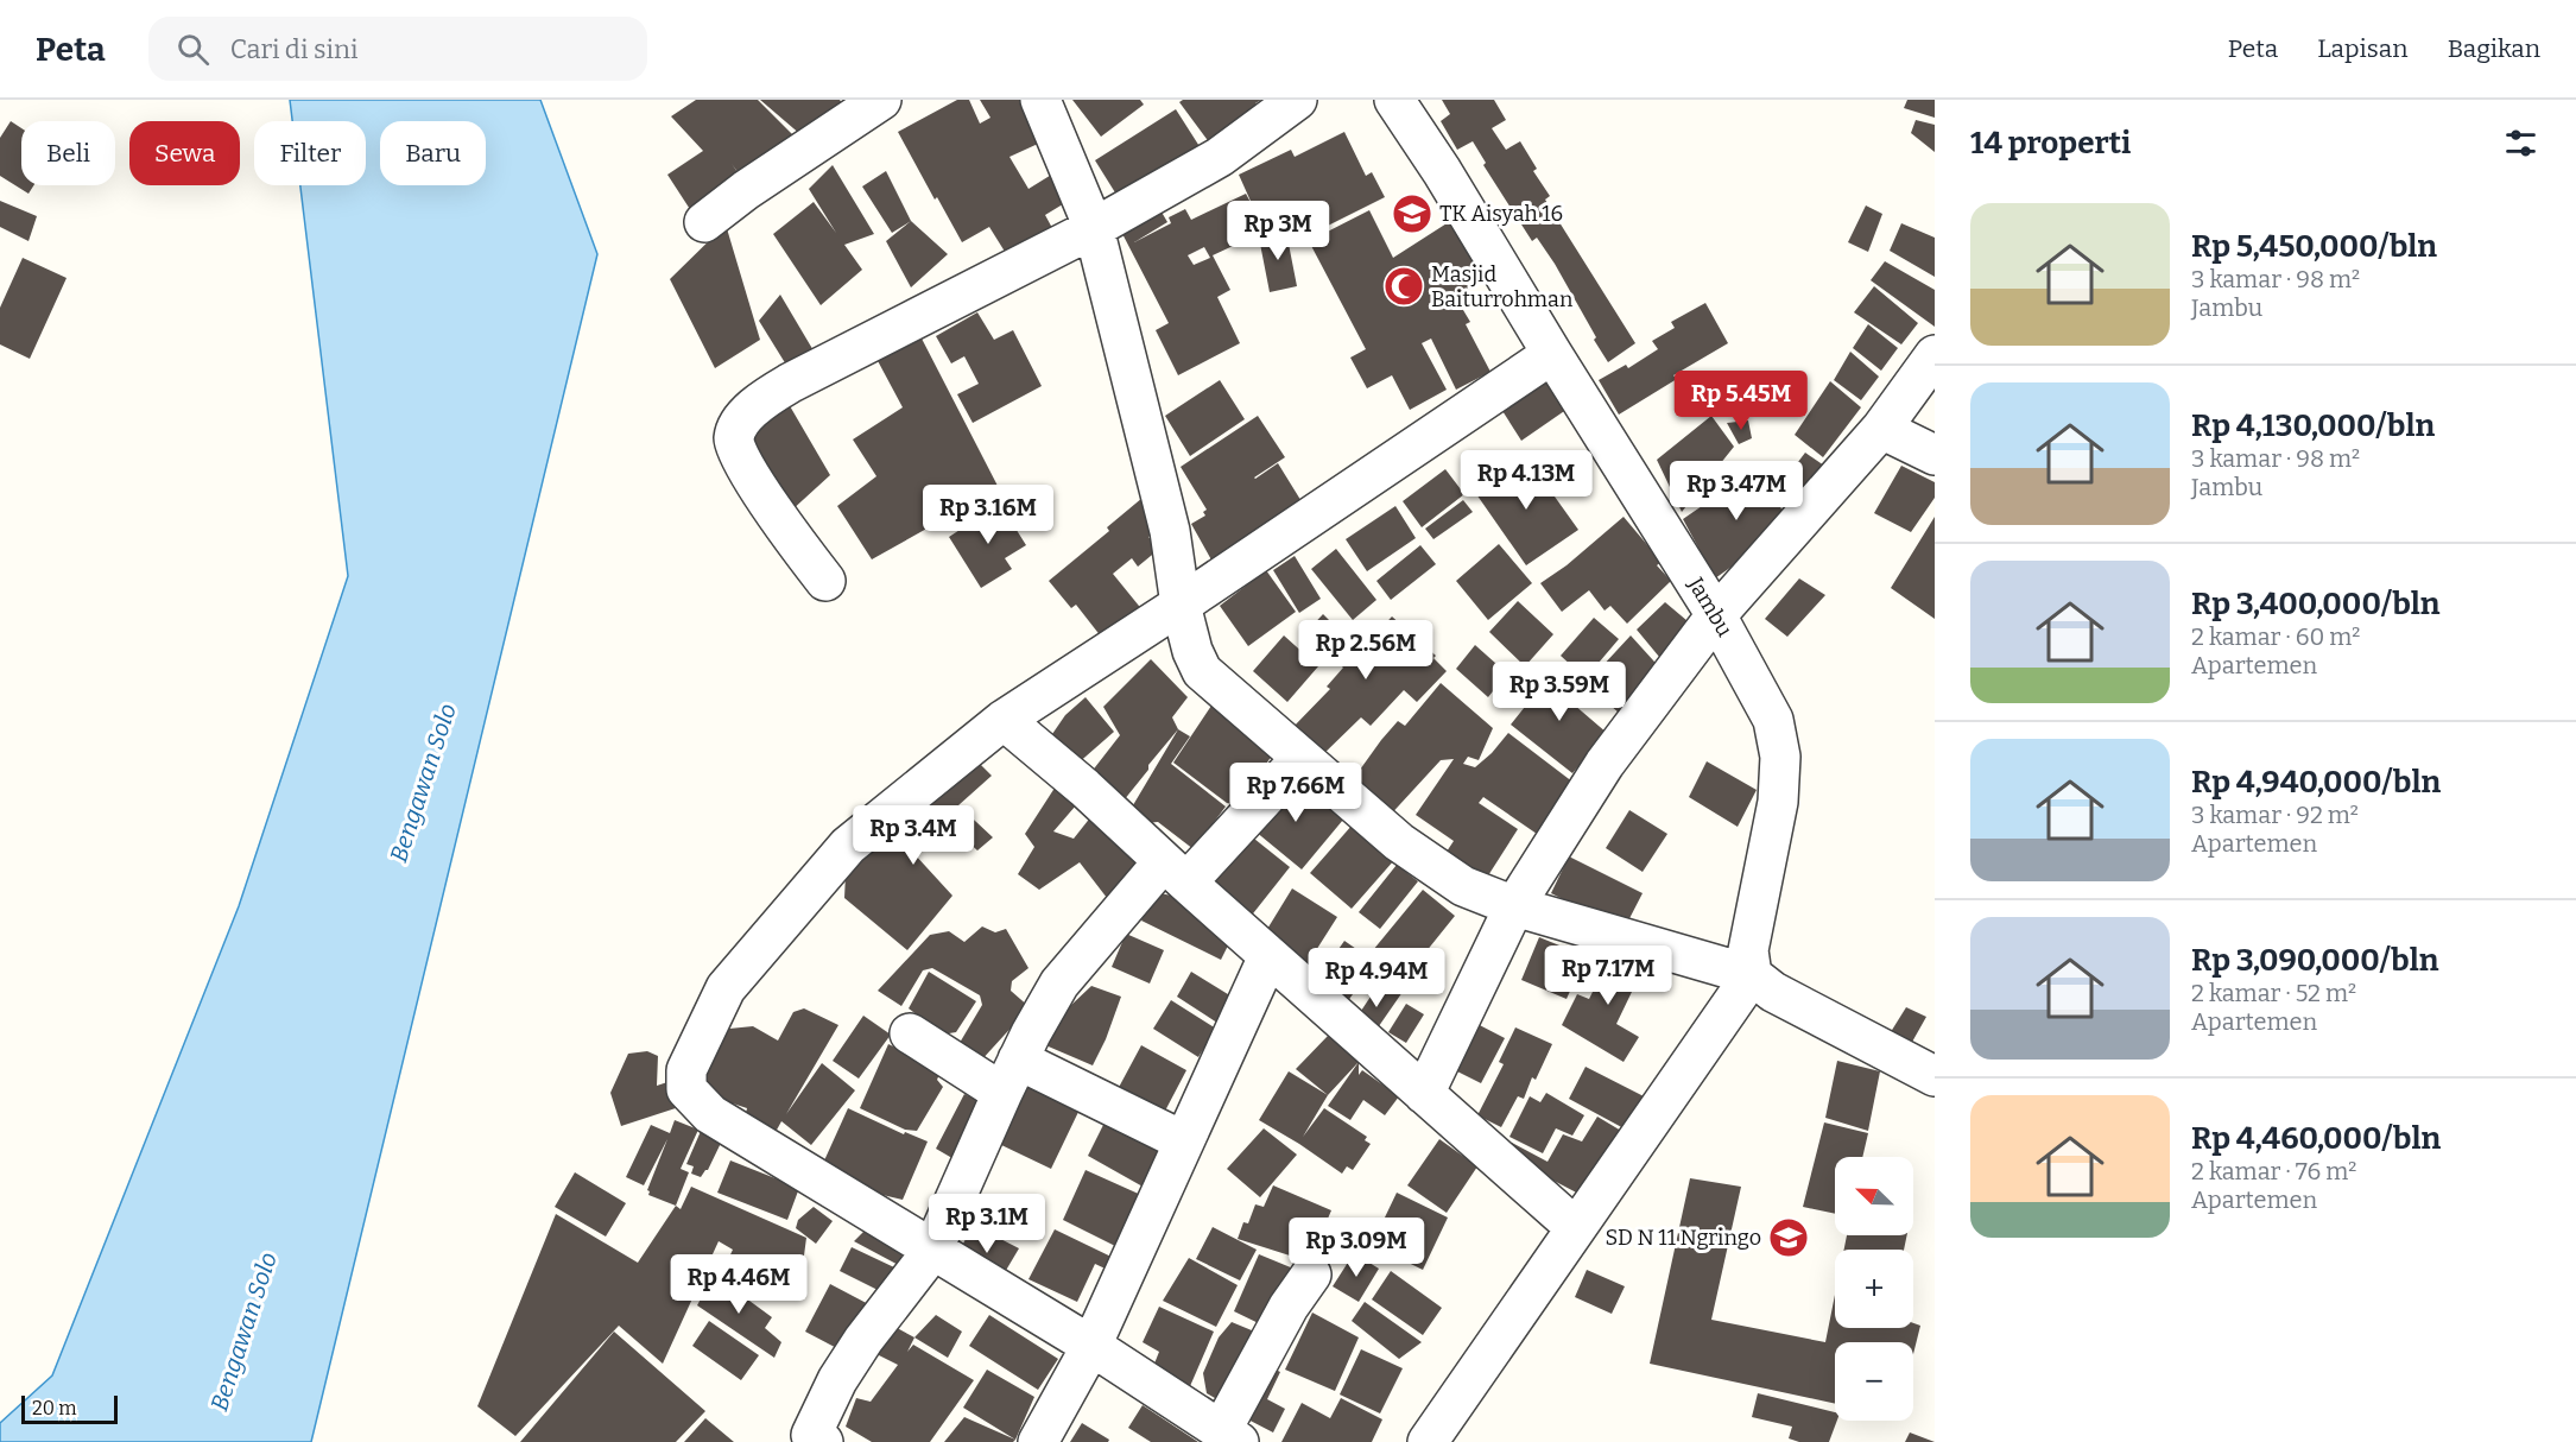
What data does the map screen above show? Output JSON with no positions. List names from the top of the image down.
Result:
{
  "streets": {
    "street": ["Jambu"]
  },
  "water": ["Bengawan Solo"],
  "places": {
    "school or university": ["TK Aisyah 16", "SD N 11 Ngringo"],
    "mosque": ["Masjid Baiturrohman"]
  },
  "scale_bar": "20 m",
  "north": "top left",
  "page": {
    "header": "Peta",
    "search": "Cari di sini",
    "nav": ["Peta", "Lapisan", "Bagikan"],
    "heading": "14 properti",
    "chip": [
      "Beli",
      "Sewa",
      "Filter",
      "Baru"
    ],
    "list": [
      {
        "name": "Rp 5,450,000/bln",
        "note": "3 kamar · 98 m² · Jambu"
      },
      {
        "name": "Rp 4,130,000/bln",
        "note": "3 kamar · 98 m² · Jambu"
      },
      {
        "name": "Rp 3,400,000/bln",
        "note": "2 kamar · 60 m² · Apartemen"
      },
      {
        "name": "Rp 4,940,000/bln",
        "note": "3 kamar · 92 m² · Apartemen"
      },
      {
        "name": "Rp 3,090,000/bln",
        "note": "2 kamar · 52 m² · Apartemen"
      },
      {
        "name": "Rp 4,460,000/bln",
        "note": "2 kamar · 76 m² · Apartemen"
      }
    ],
    "price": [
      "Rp 3M",
      "Rp 5.45M",
      "Rp 4.13M",
      "Rp 3.47M",
      "Rp 3.16M",
      "Rp 2.56M",
      "Rp 3.59M",
      "Rp 7.66M",
      "Rp 3.4M",
      "Rp 7.17M",
      "Rp 4.94M",
      "Rp 3.1M",
      "Rp 3.09M",
      "Rp 4.46M"
    ],
    "map_buttons": ["+", "−"],
    "scale": "20 m"
  }
}
